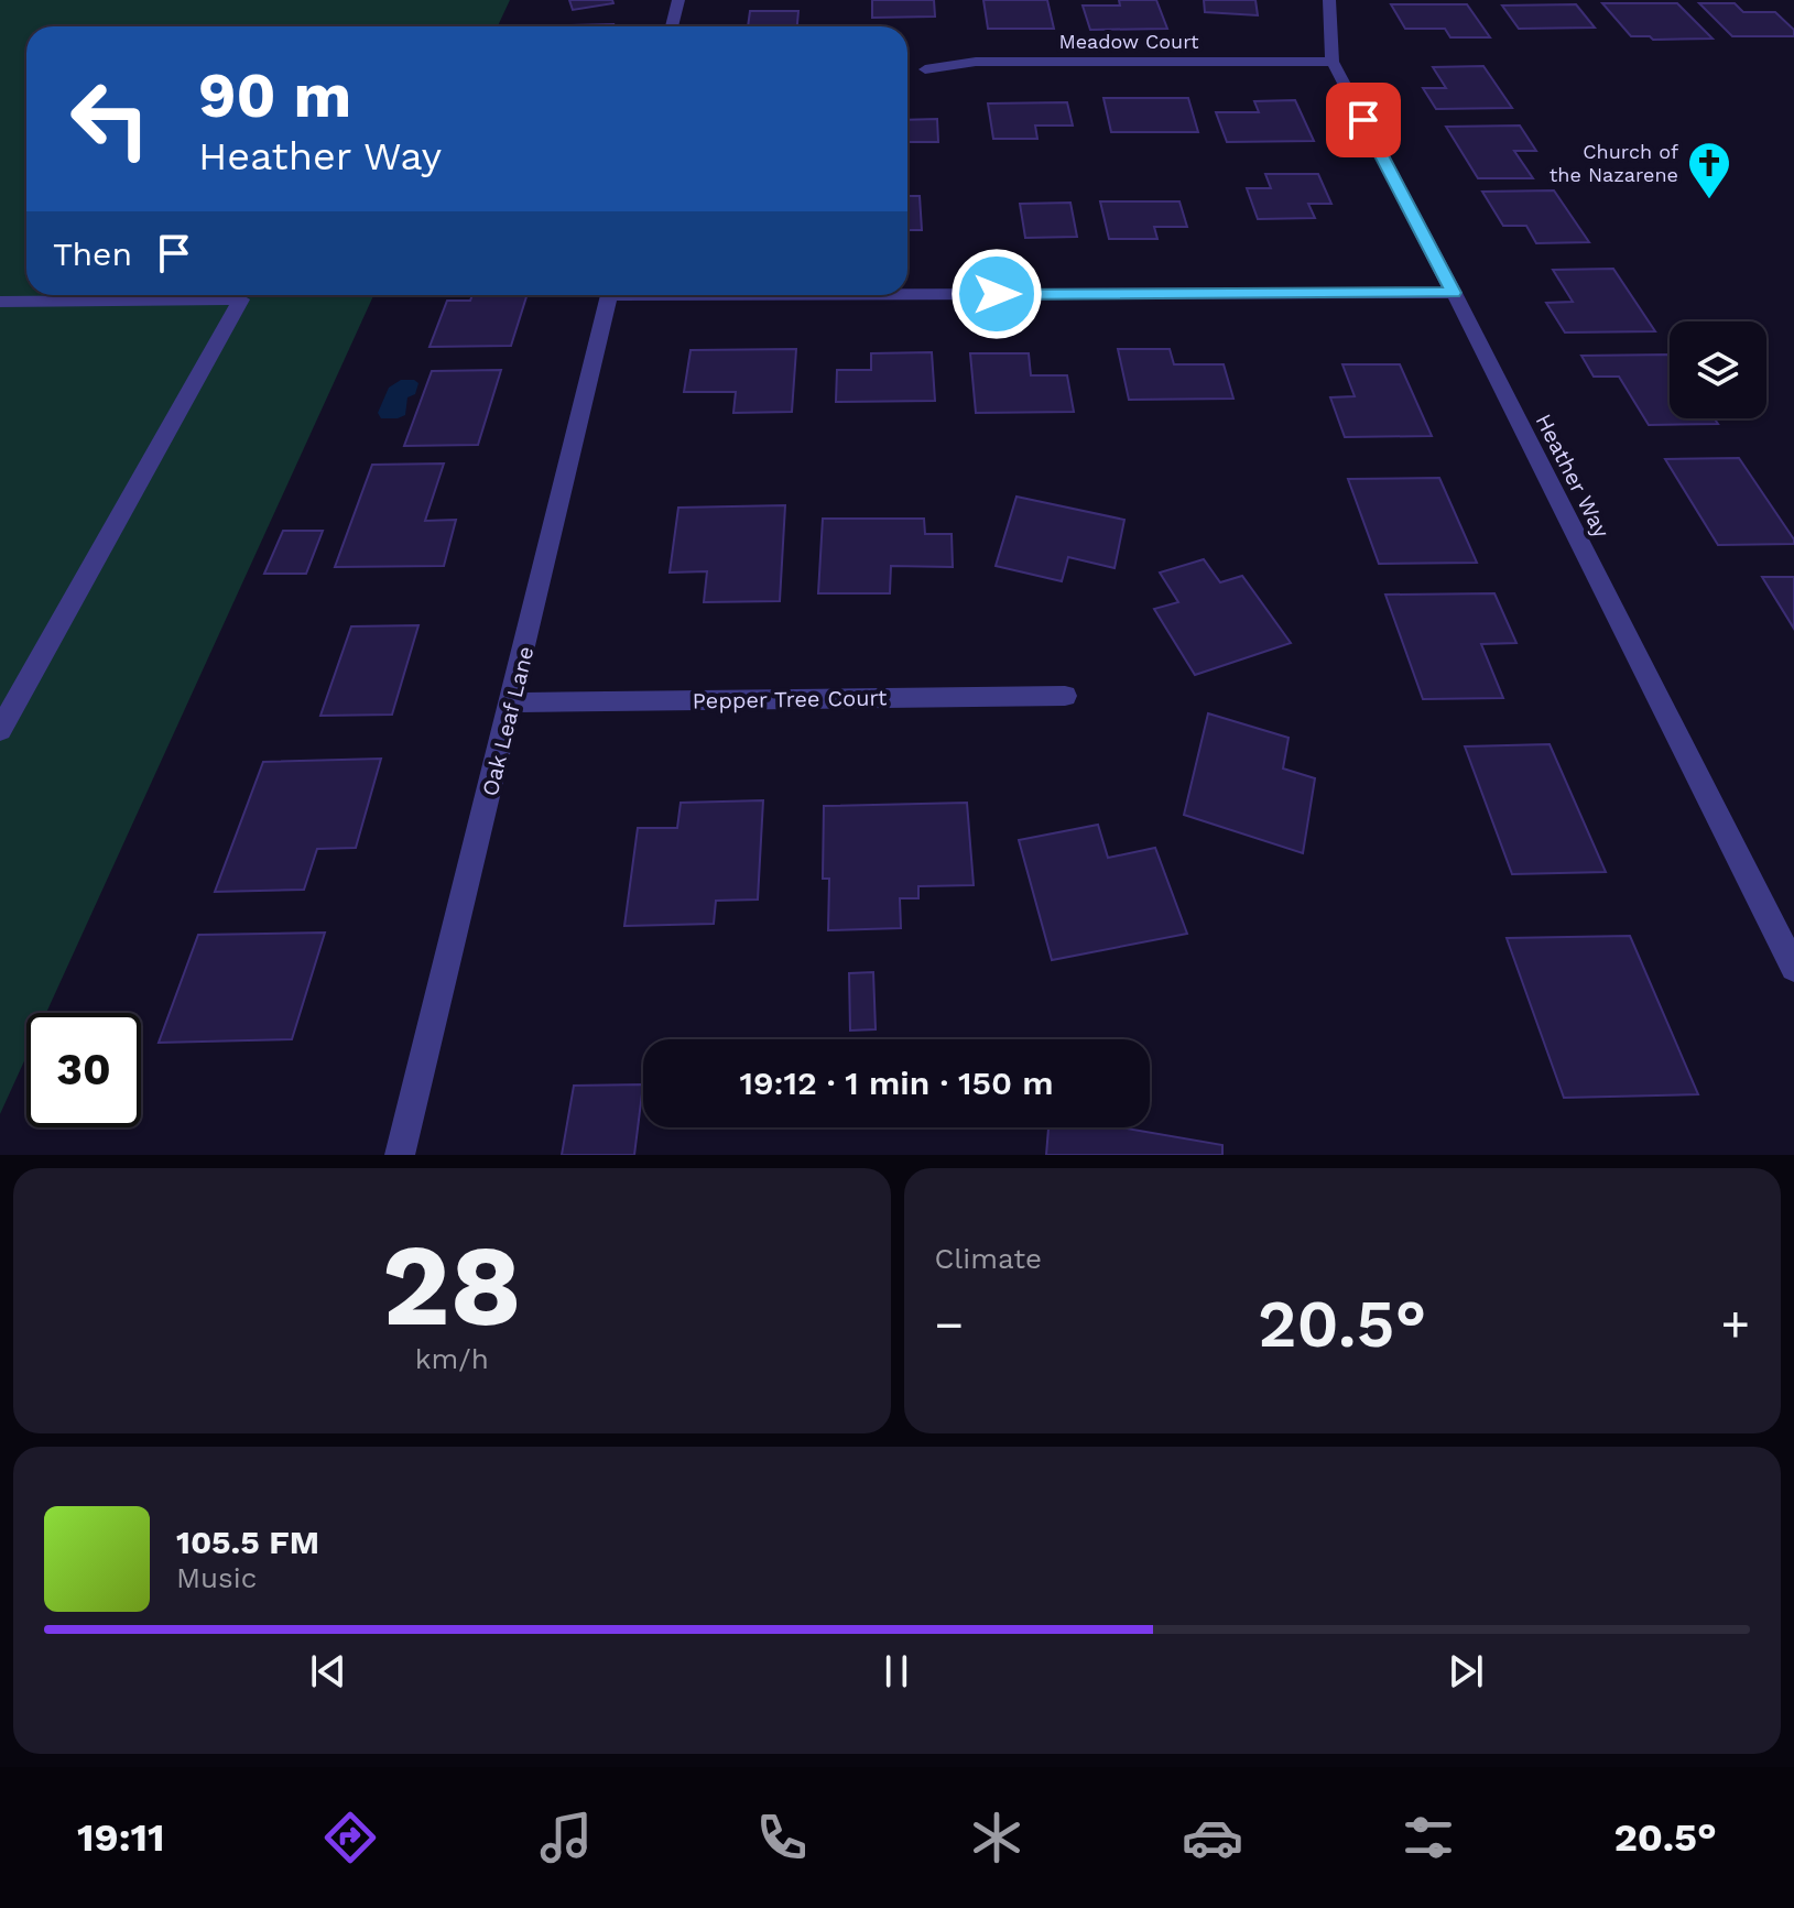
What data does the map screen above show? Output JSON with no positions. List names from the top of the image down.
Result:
{
  "streets": {
    "street": [
      "Meadow Court",
      "Heather Way",
      "Pepper Tree Court",
      "Oak Leaf Lane"
    ]
  },
  "crossings": [
    ["Meadow Court", "Heather Way"],
    ["Pepper Tree Court", "Oak Leaf Lane"]
  ],
  "places": {
    "church": ["Church of the Nazarene"]
  },
  "page": {
    "turn": ["90 m", "Heather Way"],
    "then": "Then",
    "limit": "30",
    "trip": "19:12 · 1 min · 150 m",
    "tile": [
      ["28", "km/h"],
      "Climate"
    ],
    "heat": ["−", "20.5°", "+"],
    "song": ["105.5 FM", "Music"],
    "tabs": ["19:11", "20.5°"]
  }
}
